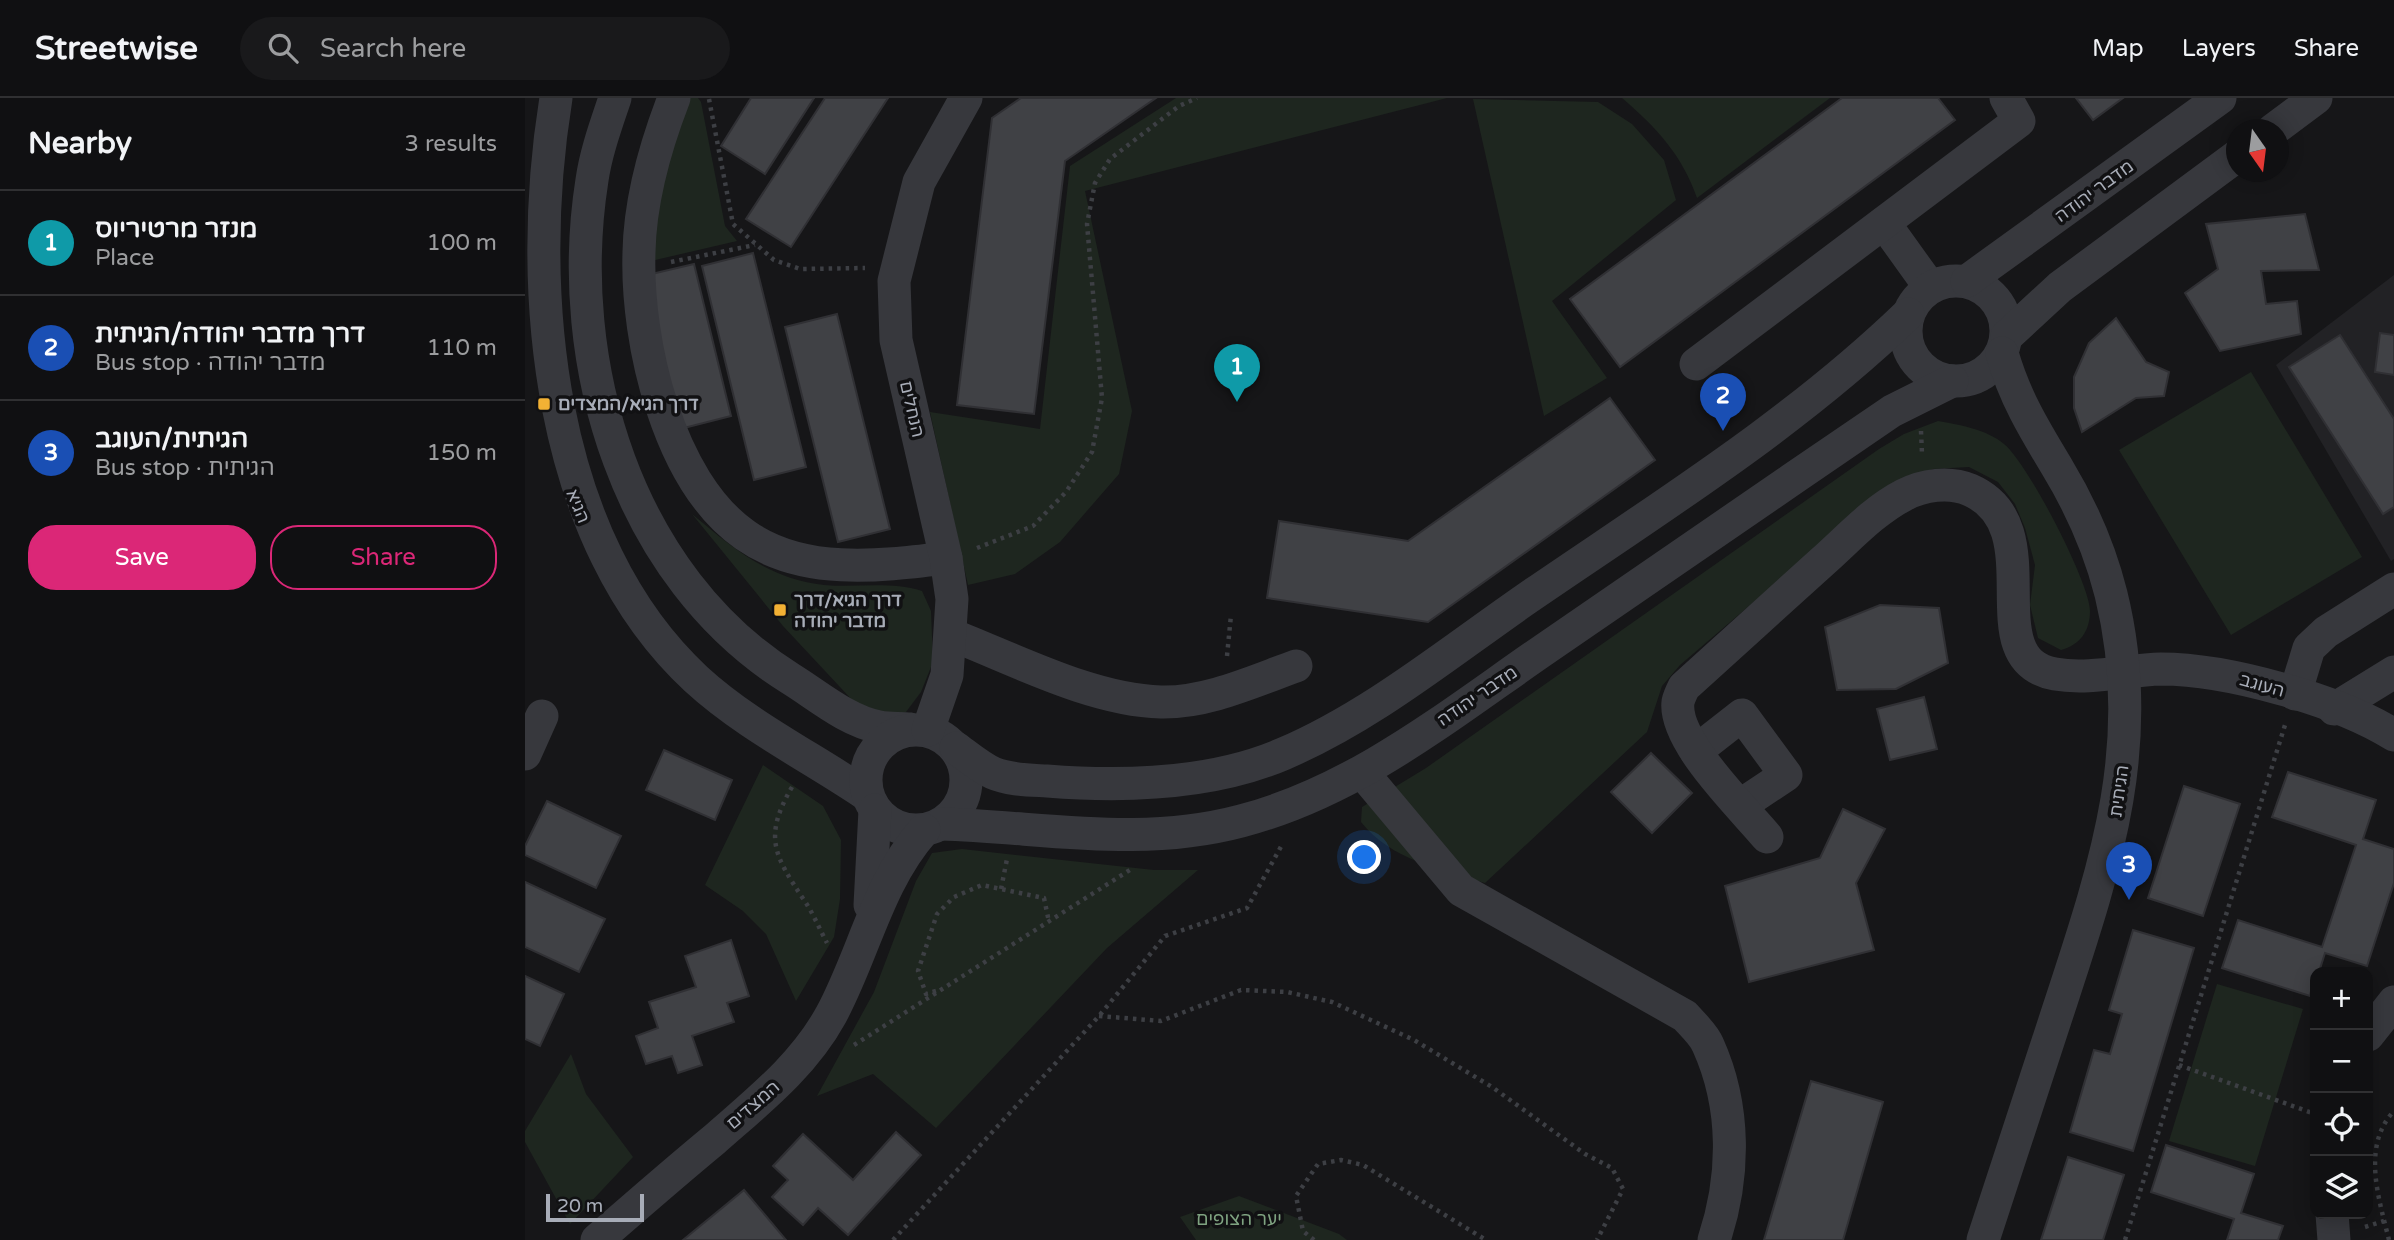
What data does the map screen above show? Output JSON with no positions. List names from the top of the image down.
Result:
{
  "streets": {
    "street": [
      "מדבר יהודה",
      "הנחלים",
      "הגיא",
      "העוגב",
      "הגיתית",
      "המצדים"
    ]
  },
  "crossings": [
    ["מדבר יהודה", "הנחלים"],
    ["מדבר יהודה", "הגיא"],
    ["מדבר יהודה", "הגיתית"],
    ["מדבר יהודה", "המצדים"],
    ["הנחלים", "הגיא"],
    ["הנחלים", "המצדים"],
    ["הגיא", "המצדים"],
    ["העוגב", "הגיתית"]
  ],
  "parks": ["יער הצופים"],
  "places": {
    "transit": ["דרך הגיא/המצדים", "דרך הגיא/דרך מדבר יהודה"]
  },
  "scale_bar": "20 m",
  "north": "bottom",
  "page": {
    "header": "Streetwise",
    "search": "Search here",
    "nav": ["Map", "Layers", "Share"],
    "heading": ["Nearby", "3 results"],
    "list": [
      {
        "mark": "1",
        "name": "מנזר מרטיריוס",
        "note": "Place",
        "value": "100 m"
      },
      {
        "mark": "2",
        "name": "דרך מדבר יהודה/הגיתית",
        "note": "Bus stop · מדבר יהודה",
        "value": "110 m"
      },
      {
        "mark": "3",
        "name": "הגיתית/העוגב",
        "note": "Bus stop · הגיתית",
        "value": "150 m"
      }
    ],
    "pins": ["1", "2", "3"],
    "buttons": ["Save", "Share"],
    "map_buttons": ["+", "−"],
    "scale": "20 m"
  }
}
